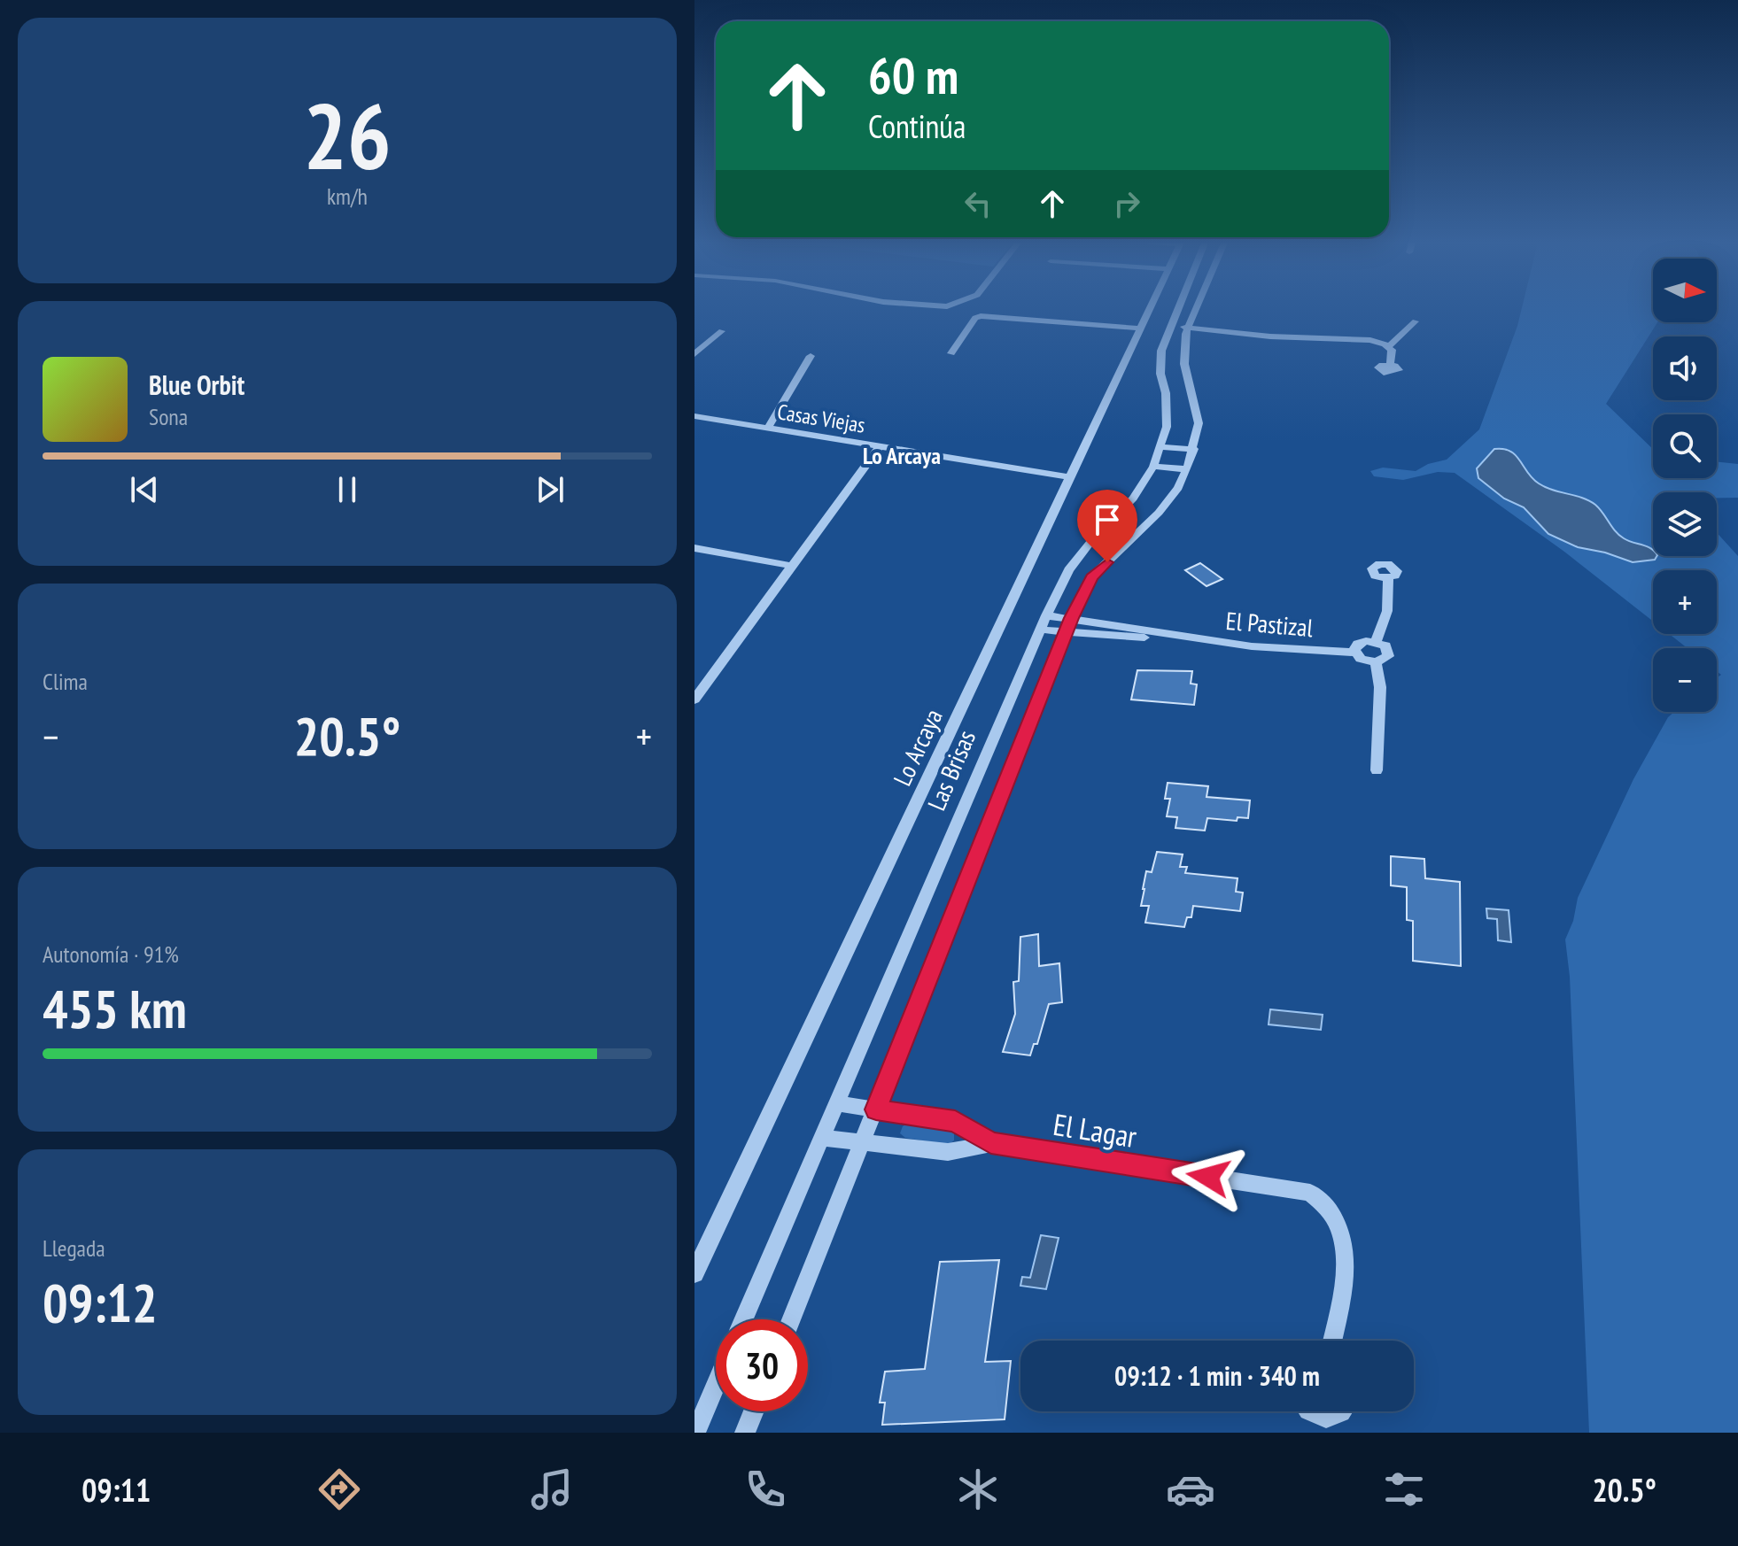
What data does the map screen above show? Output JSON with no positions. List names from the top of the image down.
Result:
{
  "streets": {
    "street": [
      "Casas Viejas",
      "El Pastizal",
      "Lo Arcaya",
      "Las Brisas",
      "El Lagar"
    ]
  },
  "crossings": [
    ["Casas Viejas", "Lo Arcaya"]
  ],
  "districts": ["Lo Arcaya"],
  "north": "right",
  "page": {
    "tile": [
      ["26", "km/h"],
      "Clima",
      ["Autonomía · 91%", "455 km"],
      ["Llegada", "09:12"]
    ],
    "turn": ["60 m", "Continúa"],
    "map_buttons": ["+", "−"],
    "song": ["Blue Orbit", "Sona"],
    "heat": ["−", "20.5°", "+"],
    "limit": "30",
    "trip": "09:12 · 1 min · 340 m",
    "tabs": ["09:11", "20.5°"]
  }
}
